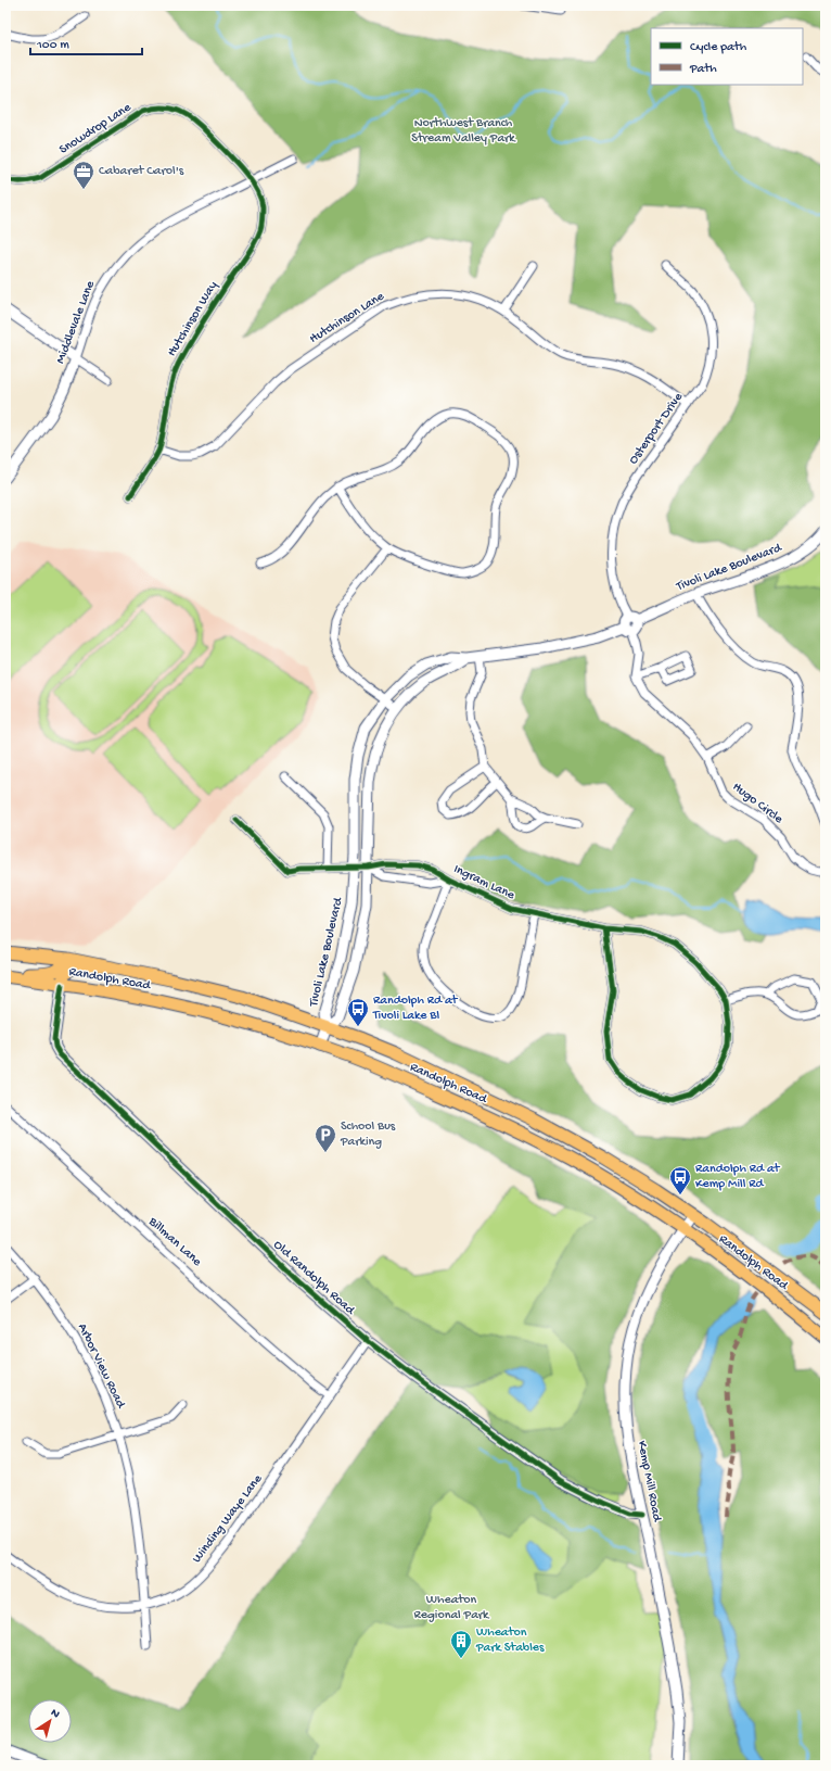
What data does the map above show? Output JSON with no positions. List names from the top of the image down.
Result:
{
  "streets": {
    "main road": ["Randolph Road"],
    "street": [
      "Snowdrop Lane",
      "Hutchinson Lane",
      "Hutchinson Way",
      "Middlevale Lane",
      "Osterport Drive",
      "Tivoli Lake Boulevard",
      "Hugo Circle",
      "Ingram Lane",
      "Billman Lane",
      "Old Randolph Road",
      "Arbor View Road",
      "Kemp Mill Road",
      "Winding Waye Lane"
    ]
  },
  "crossings": [
    ["Snowdrop Lane", "Hutchinson Way"],
    ["Snowdrop Lane", "Middlevale Lane"],
    ["Hutchinson Lane", "Hutchinson Way"],
    ["Hutchinson Lane", "Osterport Drive"],
    ["Hutchinson Way", "Middlevale Lane"],
    ["Osterport Drive", "Tivoli Lake Boulevard"],
    ["Tivoli Lake Boulevard", "Ingram Lane"],
    ["Tivoli Lake Boulevard", "Randolph Road"],
    ["Randolph Road", "Old Randolph Road"],
    ["Randolph Road", "Kemp Mill Road"],
    ["Billman Lane", "Winding Waye Lane"],
    ["Old Randolph Road", "Kemp Mill Road"],
    ["Old Randolph Road", "Winding Waye Lane"],
    ["Arbor View Road", "Winding Waye Lane"]
  ],
  "parks": ["Northwest Branch Stream Valley Park", "Wheaton Regional Park"],
  "places": {
    "office": ["Cabaret Carol's"],
    "bus stop": ["Randolph Rd at Tivoli Lake Bl", "Randolph Rd at Kemp Mill Rd"],
    "parking": ["School Bus Parking"],
    "building": ["Wheaton Park Stables"]
  },
  "legend": ["Cycle path", "Path"],
  "scale_bar": "100 m",
  "north": "top right"
}
